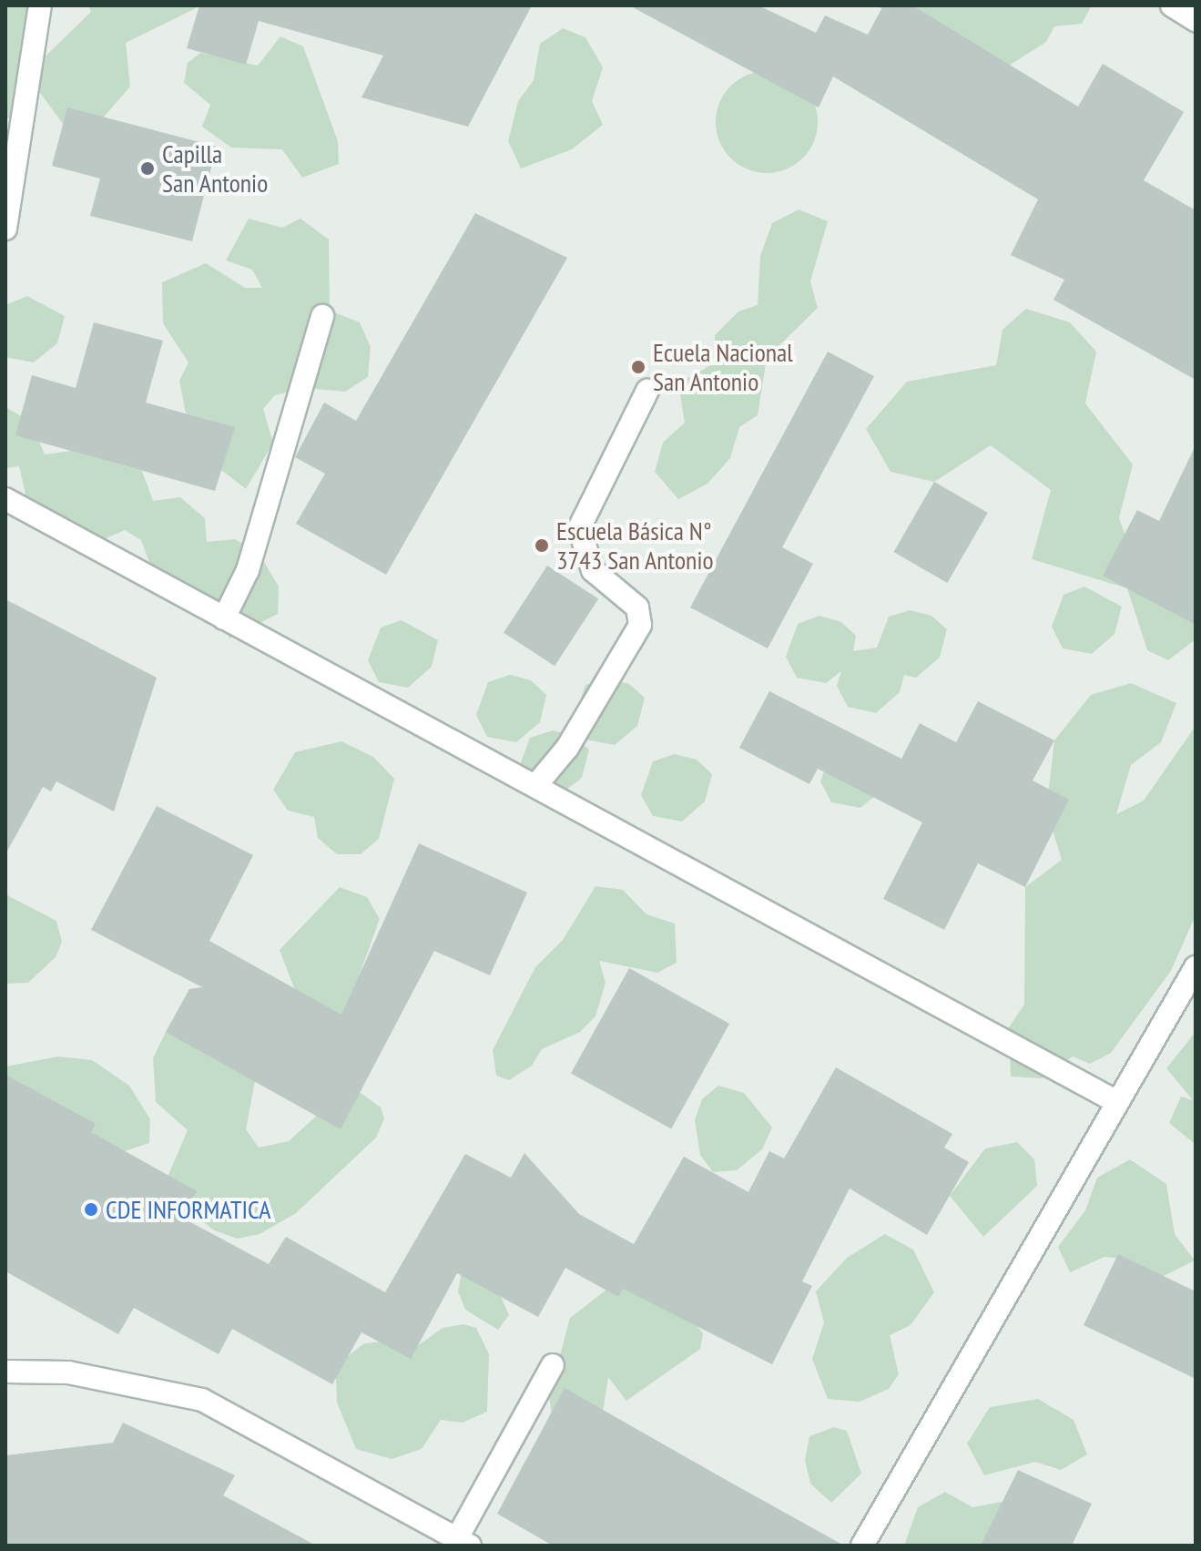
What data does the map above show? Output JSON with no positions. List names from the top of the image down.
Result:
{
  "places": [
    "Capilla San Antonio",
    "Ecuela Nacional San Antonio",
    "Escuela Básica N° 3743 San Antonio",
    "CDE INFORMATICA"
  ]
}
